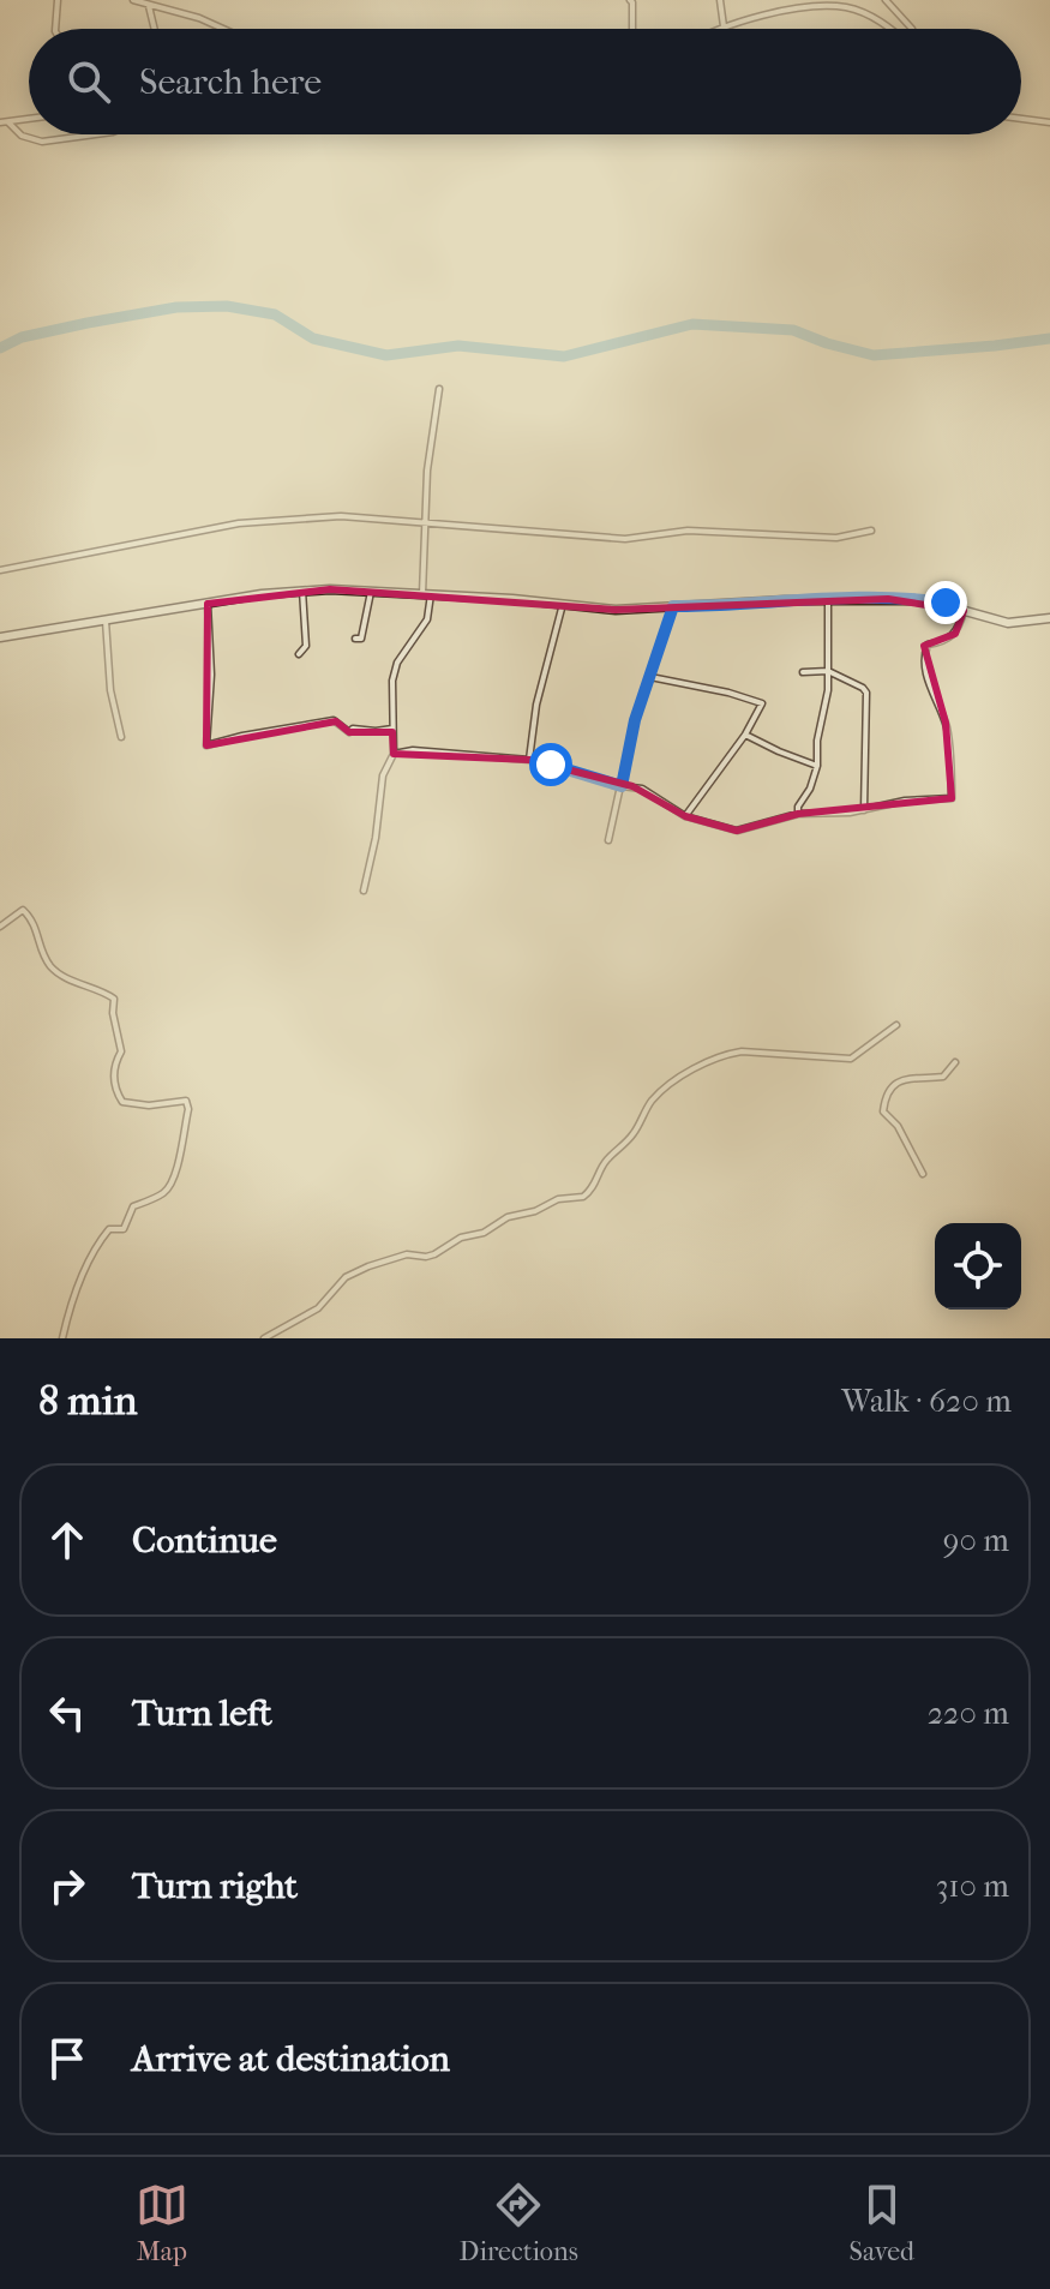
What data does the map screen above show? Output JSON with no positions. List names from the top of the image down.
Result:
{
  "page": {
    "search": "Search here",
    "heading": ["8 min", "Walk · 620 m"],
    "list": [
      ["Continue", "90 m"],
      ["Turn left", "220 m"],
      ["Turn right", "310 m"],
      "Arrive at destination"
    ],
    "nav": ["Map", "Directions", "Saved"]
  }
}
